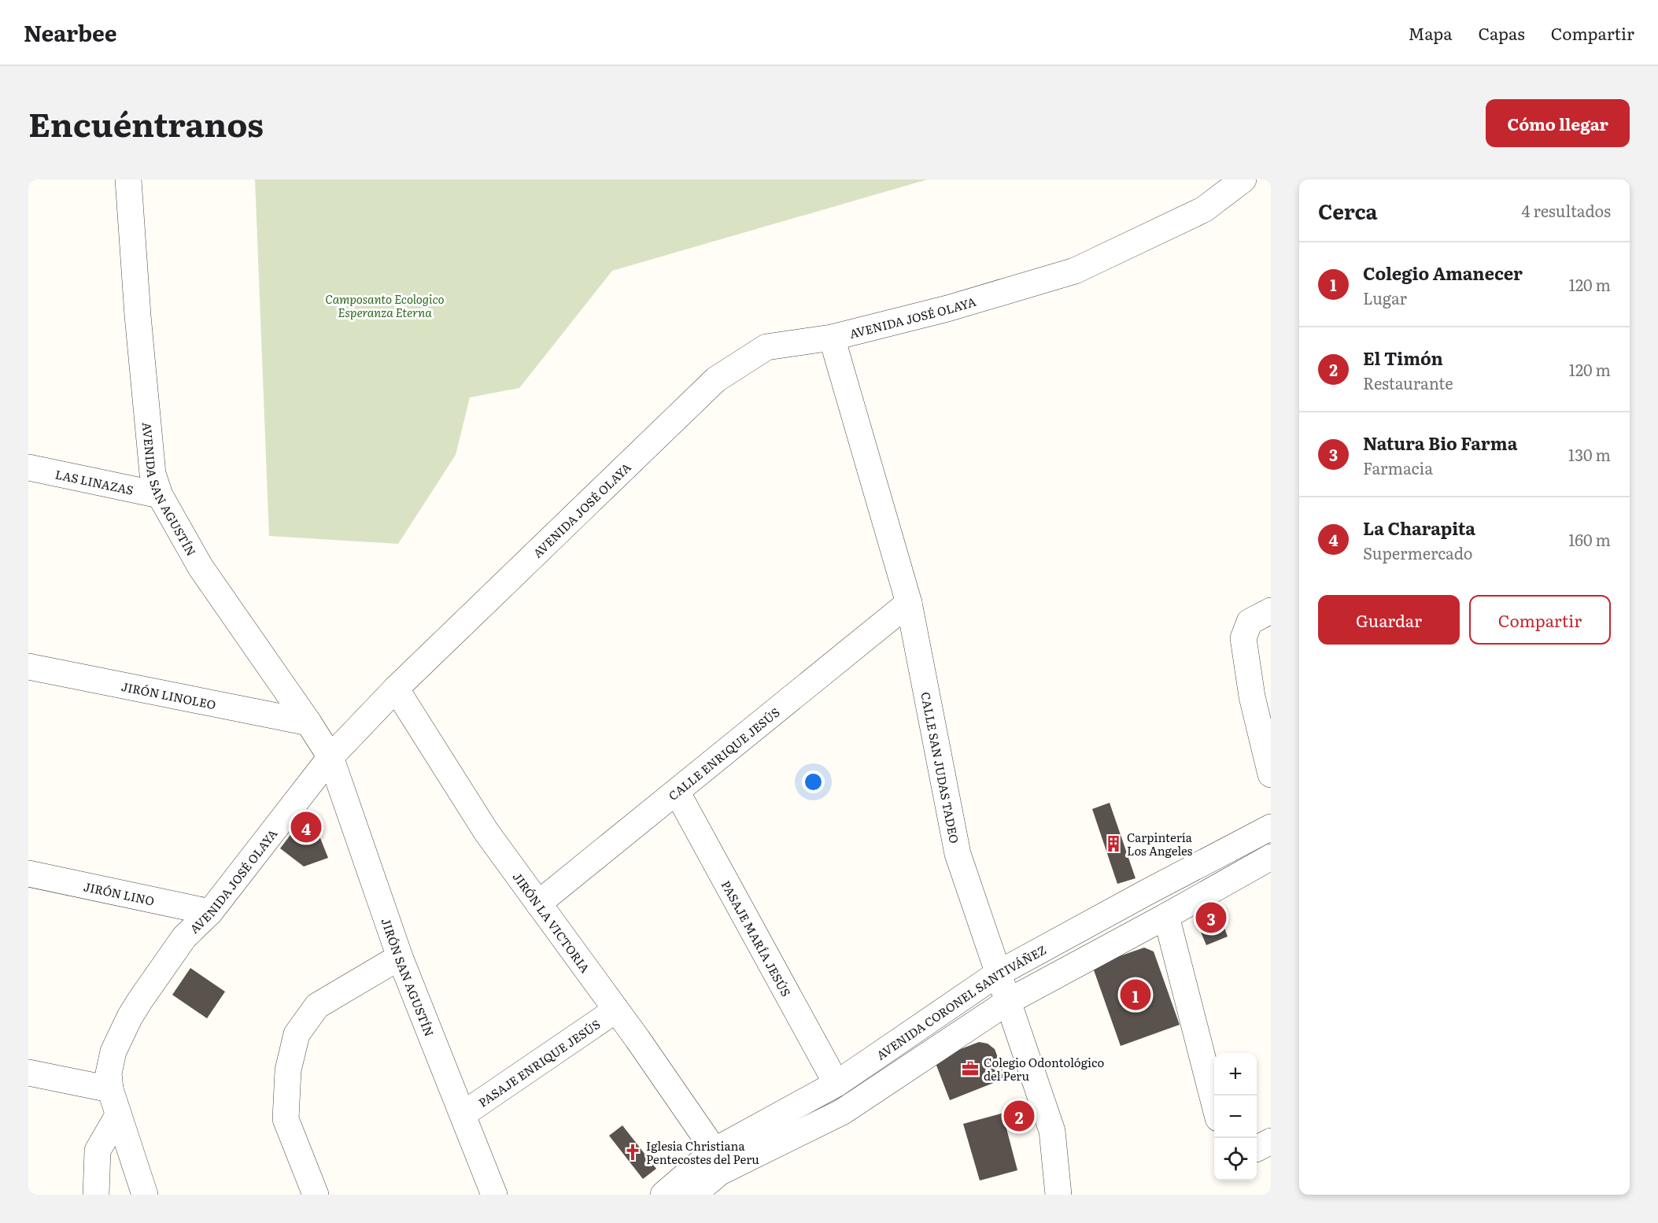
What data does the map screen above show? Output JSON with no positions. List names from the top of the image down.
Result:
{
  "streets": {
    "street": [
      "AVENIDA JOSÉ OLAYA",
      "LAS LINAZAS",
      "AVENIDA SAN AGUSTÍN",
      "JIRÓN LINOLEO",
      "CALLE ENRIQUE JESÚS",
      "CALLE SAN JUDAS TADEO",
      "JIRÓN LINO",
      "JIRÓN LA VICTORIA",
      "PASAJE MARÍA JESÚS",
      "JIRÓN SAN AGUSTÍN",
      "AVENIDA CORONEL SANTIVÁÑEZ",
      "PASAJE ENRIQUE JESÚS"
    ]
  },
  "crossings": [
    ["AVENIDA JOSÉ OLAYA", "AVENIDA SAN AGUSTÍN"],
    ["AVENIDA JOSÉ OLAYA", "CALLE SAN JUDAS TADEO"],
    ["AVENIDA JOSÉ OLAYA", "JIRÓN LINO"],
    ["AVENIDA JOSÉ OLAYA", "JIRÓN LA VICTORIA"],
    ["AVENIDA JOSÉ OLAYA", "JIRÓN SAN AGUSTÍN"],
    ["LAS LINAZAS", "AVENIDA SAN AGUSTÍN"],
    ["AVENIDA SAN AGUSTÍN", "JIRÓN LINOLEO"],
    ["AVENIDA SAN AGUSTÍN", "JIRÓN SAN AGUSTÍN"],
    ["CALLE ENRIQUE JESÚS", "CALLE SAN JUDAS TADEO"],
    ["CALLE ENRIQUE JESÚS", "JIRÓN LA VICTORIA"],
    ["CALLE ENRIQUE JESÚS", "PASAJE MARÍA JESÚS"],
    ["CALLE SAN JUDAS TADEO", "AVENIDA CORONEL SANTIVÁÑEZ"],
    ["JIRÓN LA VICTORIA", "AVENIDA CORONEL SANTIVÁÑEZ"],
    ["JIRÓN LA VICTORIA", "PASAJE ENRIQUE JESÚS"],
    ["PASAJE MARÍA JESÚS", "AVENIDA CORONEL SANTIVÁÑEZ"],
    ["JIRÓN SAN AGUSTÍN", "PASAJE ENRIQUE JESÚS"]
  ],
  "parks": ["Camposanto Ecologico Esperanza Eterna"],
  "places": {
    "building": ["Carpintería Los Angeles"],
    "office": ["Colegio Odontológico del Peru"],
    "church": ["Iglesia Christiana Pentecostes del Peru"]
  },
  "page": {
    "header": "Nearbee",
    "nav": ["Mapa", "Capas", "Compartir"],
    "title": "Encuéntranos",
    "buttons": [
      "Cómo llegar",
      ["Guardar", "Compartir"]
    ],
    "heading": ["Cerca", "4 resultados"],
    "list": [
      {
        "mark": "1",
        "name": "Colegio Amanecer",
        "note": "Lugar",
        "value": "120 m"
      },
      {
        "mark": "2",
        "name": "El Timón",
        "note": "Restaurante",
        "value": "120 m"
      },
      {
        "mark": "3",
        "name": "Natura Bio Farma",
        "note": "Farmacia",
        "value": "130 m"
      },
      {
        "mark": "4",
        "name": "La Charapita",
        "note": "Supermercado",
        "value": "160 m"
      }
    ],
    "pins": [
      "4",
      "3",
      "1",
      "2"
    ],
    "map_buttons": ["+", "−"]
  }
}
